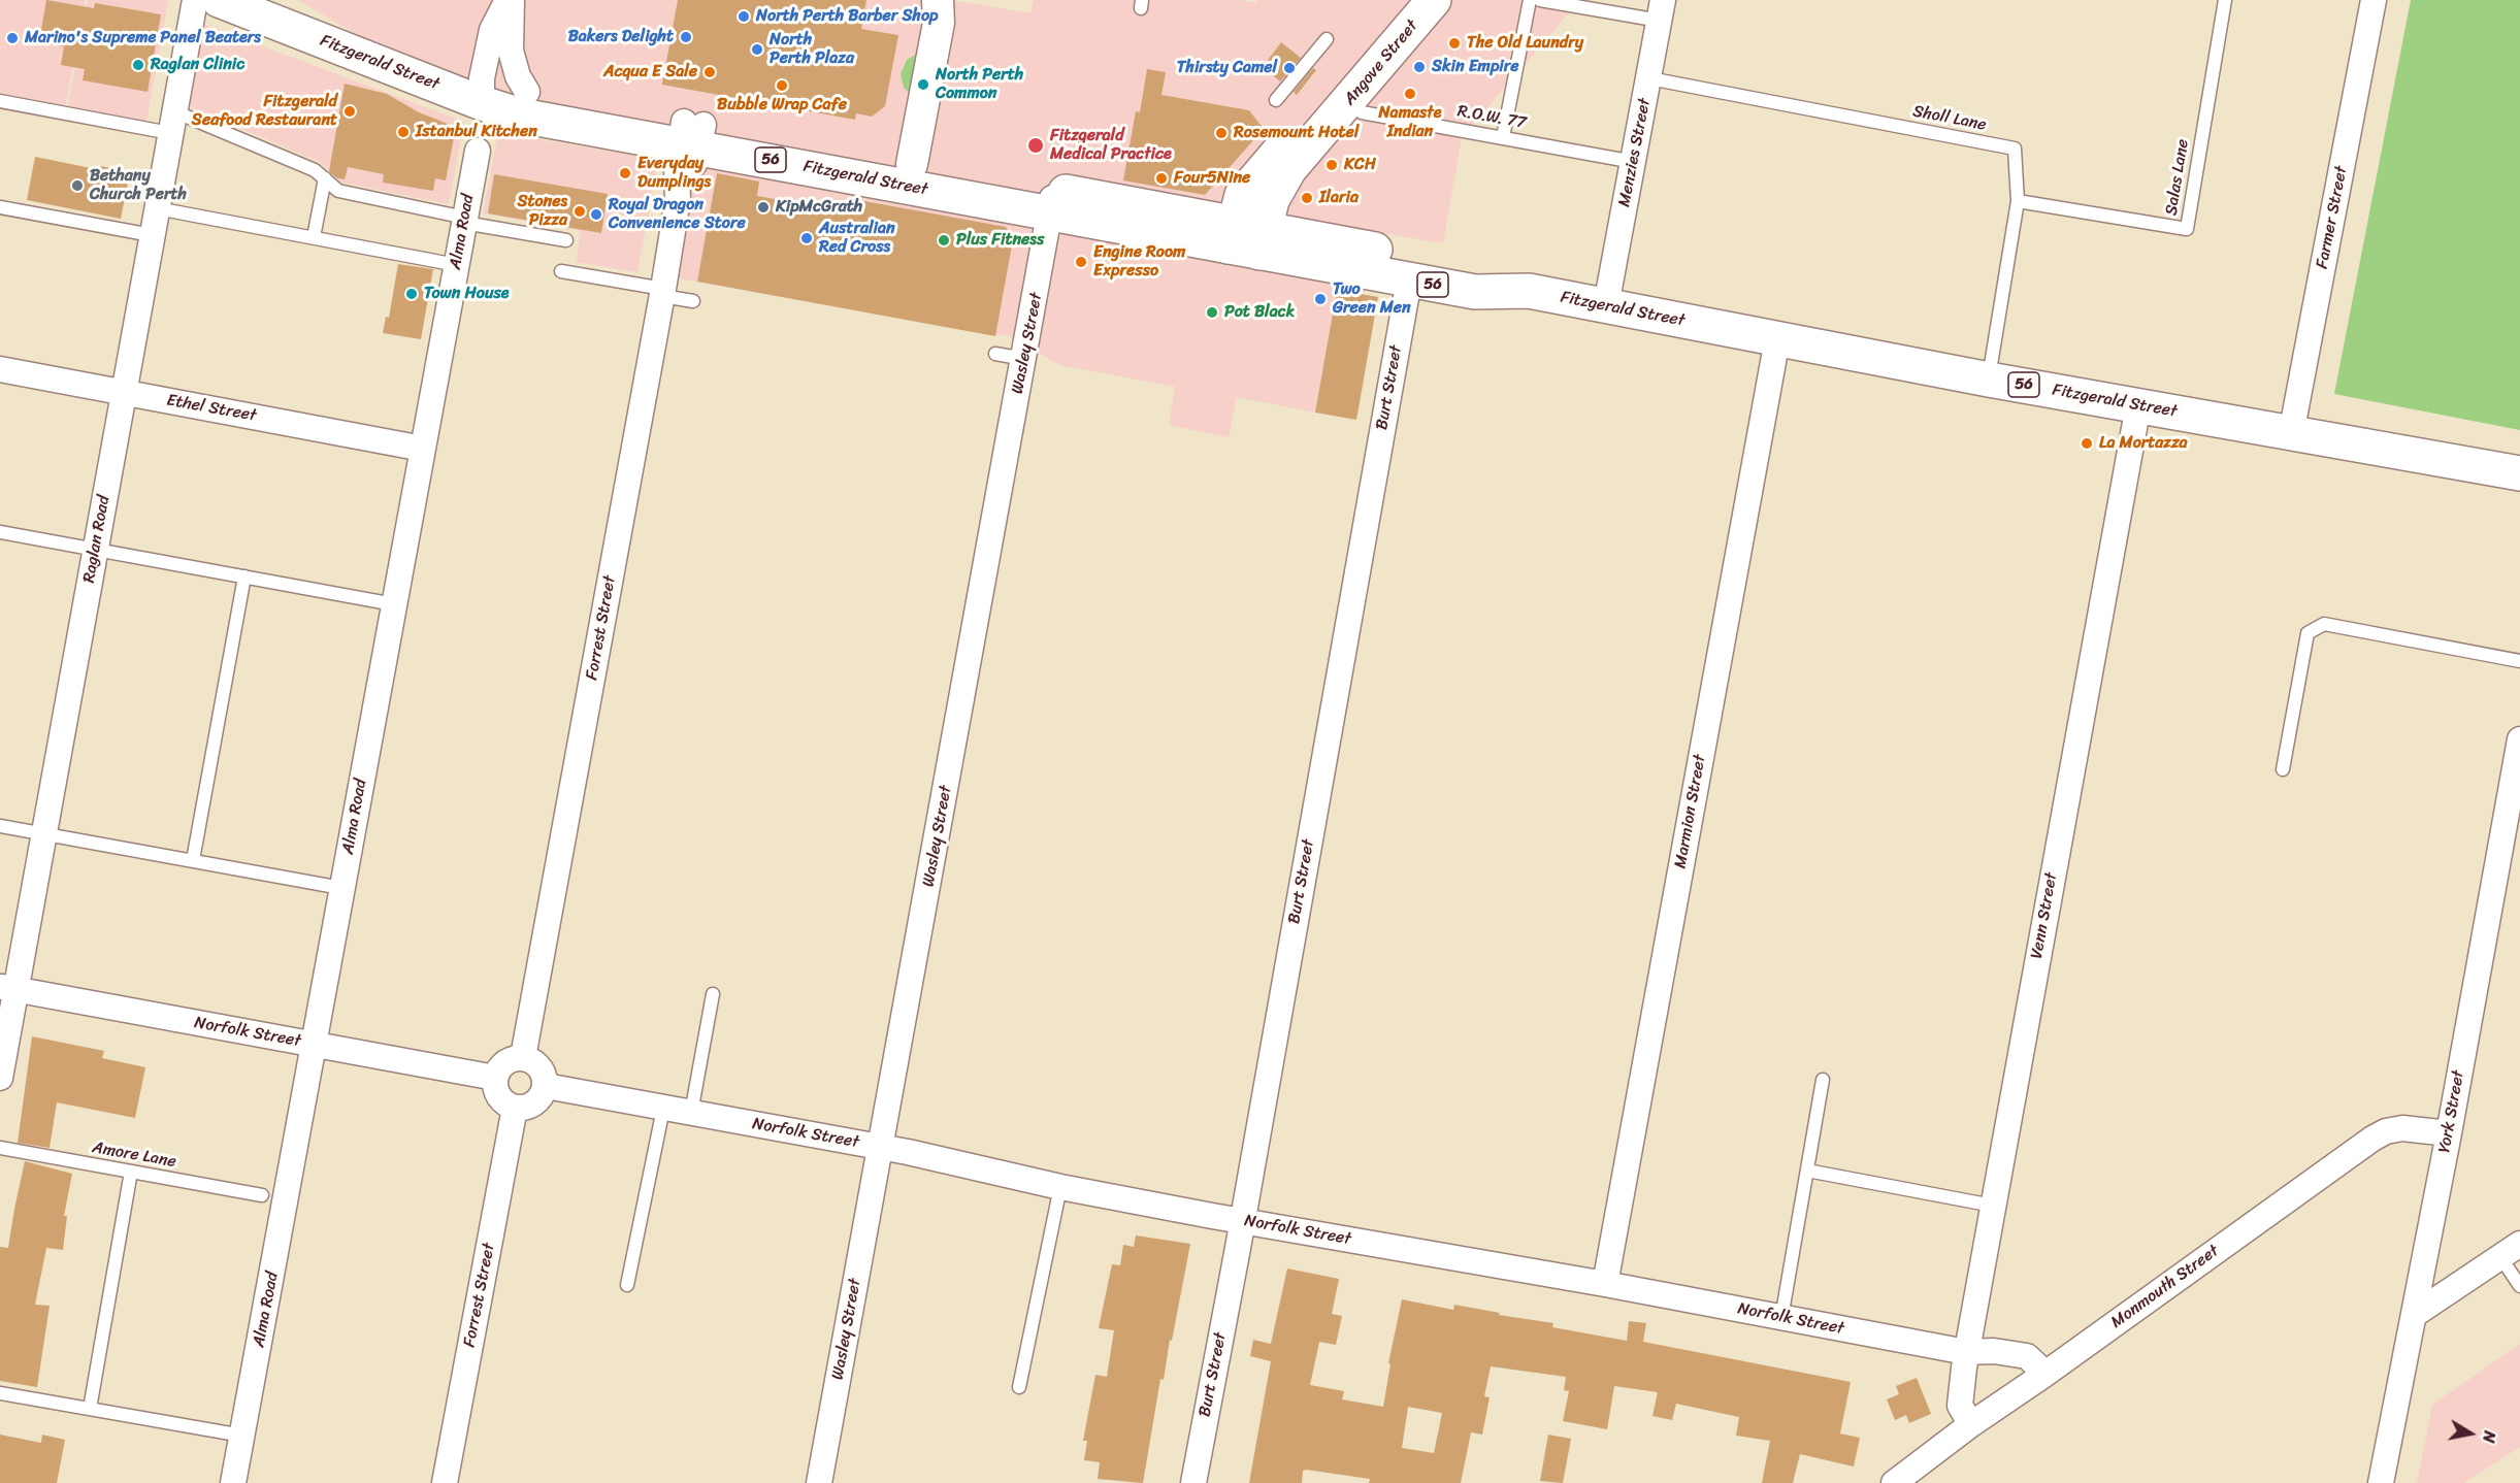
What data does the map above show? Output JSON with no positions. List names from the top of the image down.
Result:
{
  "streets": {
    "main road": ["Fitzgerald Street", "Angove Street", "56"],
    "street": [
      "Menzies Street",
      "Farmer Street",
      "Alma Road",
      "Wasley Street",
      "Burt Street",
      "Ethel Street",
      "Raglan Road",
      "Forrest Street",
      "Marmion Street",
      "Venn Street",
      "Norfolk Street",
      "York Street",
      "Monmouth Street"
    ],
    "lane": [
      "R.O.W. 77",
      "Sholl Lane",
      "Salas Lane",
      "Amore Lane"
    ]
  },
  "crossings": [
    ["Fitzgerald Street", "Angove Street"],
    ["Fitzgerald Street", "Sholl Lane"],
    ["Fitzgerald Street", "Menzies Street"],
    ["Fitzgerald Street", "Farmer Street"],
    ["Fitzgerald Street", "Wasley Street"],
    ["Fitzgerald Street", "Burt Street"],
    ["Fitzgerald Street", "Forrest Street"],
    ["Fitzgerald Street", "Marmion Street"],
    ["Fitzgerald Street", "Venn Street"],
    ["Angove Street", "R.O.W. 77"],
    ["R.O.W. 77", "Menzies Street"],
    ["Sholl Lane", "Menzies Street"],
    ["Sholl Lane", "Salas Lane"],
    ["Alma Road", "Ethel Street"],
    ["Alma Road", "Norfolk Street"],
    ["Wasley Street", "Norfolk Street"],
    ["Burt Street", "Norfolk Street"],
    ["Ethel Street", "Raglan Road"],
    ["Raglan Road", "Norfolk Street"],
    ["Forrest Street", "Norfolk Street"],
    ["Marmion Street", "Norfolk Street"],
    ["Venn Street", "Norfolk Street"],
    ["Venn Street", "Monmouth Street"],
    ["Norfolk Street", "Monmouth Street"],
    ["York Street", "Monmouth Street"]
  ],
  "places": [
    "North Perth Barber Shop",
    "Bakers Delight",
    "Marino's Supreme Panel Beaters",
    "The Old Laundry",
    "North Perth Plaza",
    "Raglan Clinic",
    "Skin Empire",
    "Thirsty Camel",
    "Acqua E Sale",
    "North Perth Common",
    "Bubble Wrap Cafe",
    "Namaste Indian",
    "Fitzgerald Seafood Restaurant",
    "Istanbul Kitchen",
    "Rosemount Hotel",
    "Fitzgerald Medical Practice",
    "KCH",
    "Everyday Dumplings",
    "Four5Nine",
    "Bethany Church Perth",
    "Ilaria",
    "KipMcGrath",
    "Stones Pizza",
    "Royal Dragon Convenience Store",
    "Australian Red Cross",
    "Plus Fitness",
    "Engine Room Expresso",
    "Town House",
    "Two Green Men",
    "Pot Black",
    "La Mortazza"
  ],
  "north": "right"
}
